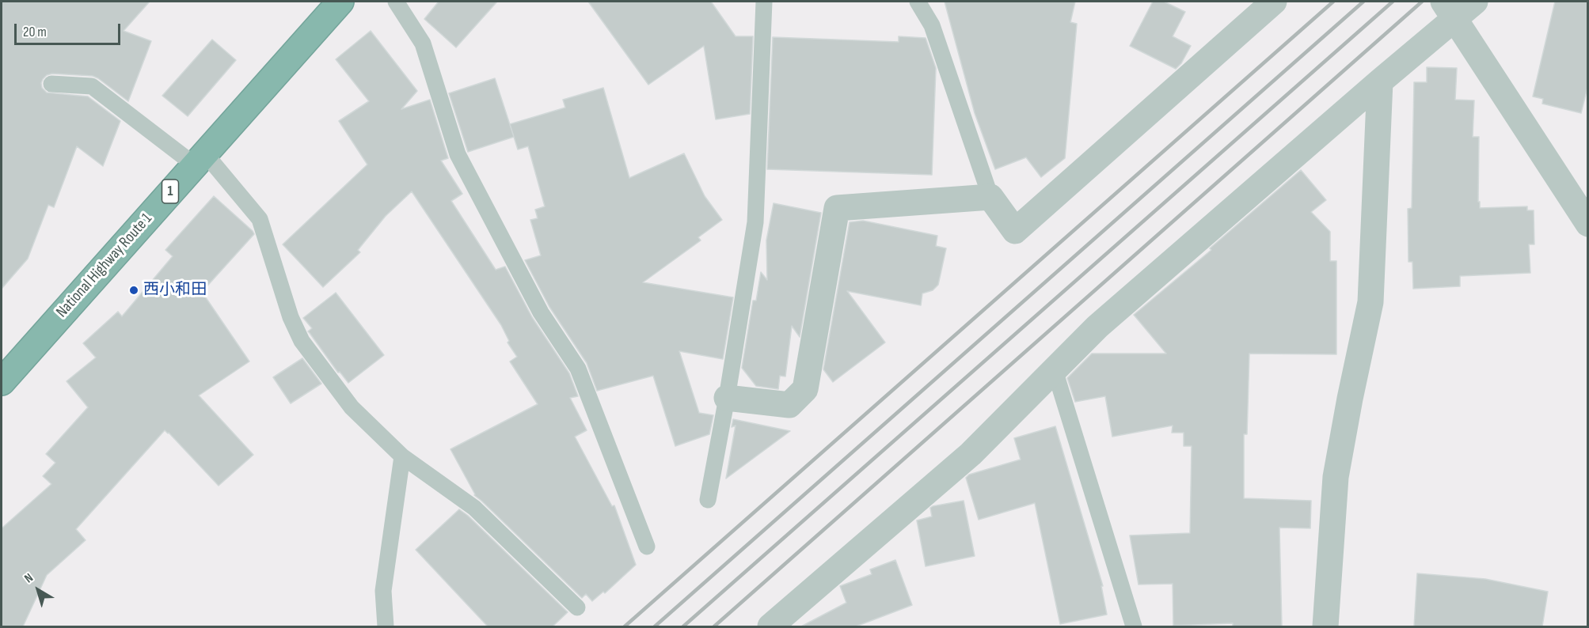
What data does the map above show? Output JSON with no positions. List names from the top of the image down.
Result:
{
  "streets": {
    "highway": ["1", "National Highway Route 1"]
  },
  "places": ["西小和田"],
  "scale_bar": "20 m",
  "north": "top left"
}
